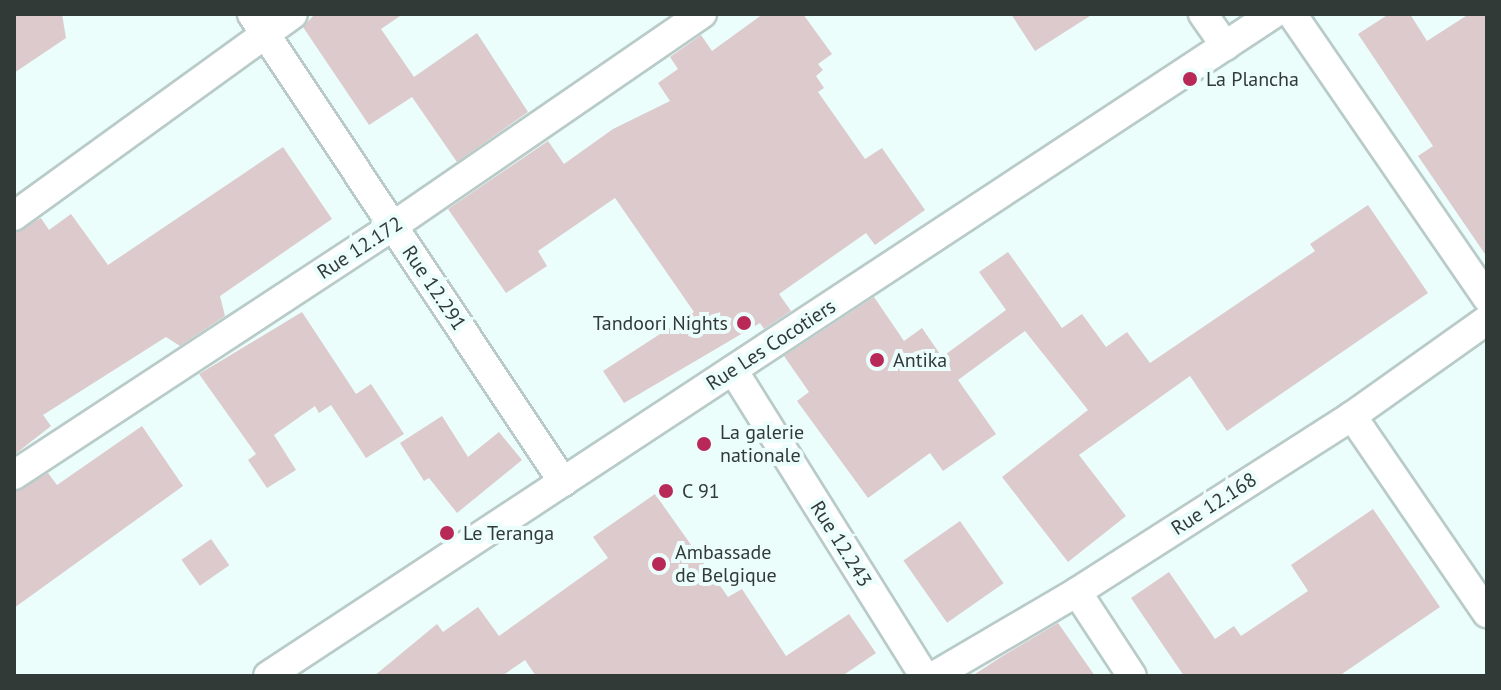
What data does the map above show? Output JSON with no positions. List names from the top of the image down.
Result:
{
  "streets": {
    "street": [
      "Rue 12.172",
      "Rue 12.291",
      "Rue Les Cocotiers",
      "Rue 12.168",
      "Rue 12.243"
    ]
  },
  "crossings": [
    ["Rue 12.172", "Rue 12.291"],
    ["Rue 12.291", "Rue Les Cocotiers"],
    ["Rue Les Cocotiers", "Rue 12.243"]
  ],
  "places": [
    "La Plancha",
    "Tandoori Nights",
    "Antika",
    "La galerie nationale",
    "C 91",
    "Le Teranga",
    "Ambassade de Belgique"
  ]
}
